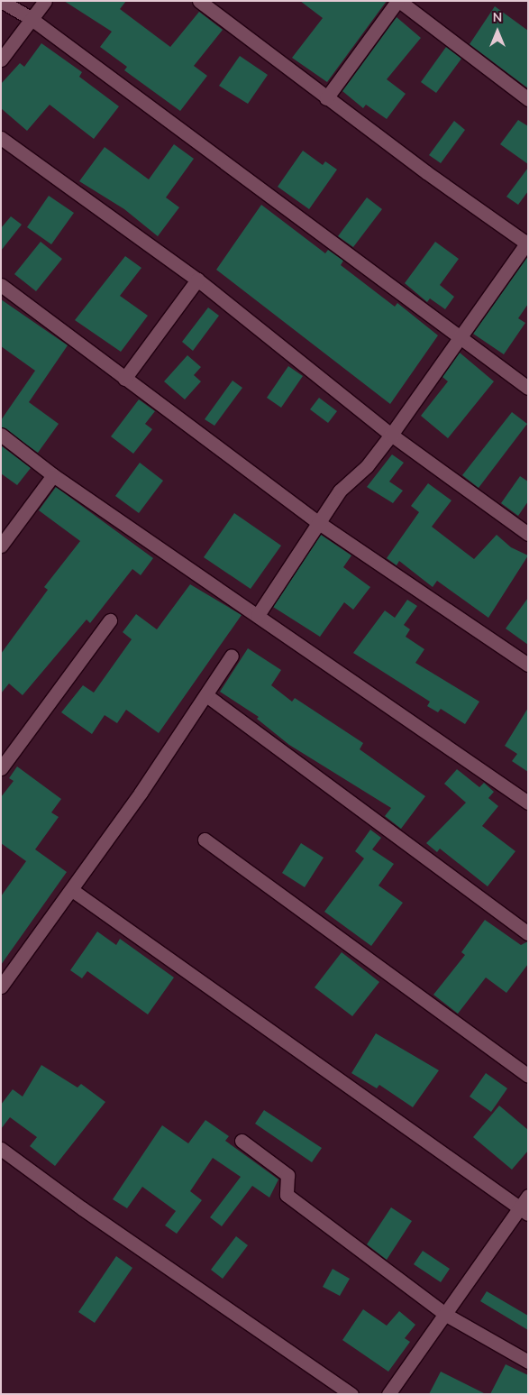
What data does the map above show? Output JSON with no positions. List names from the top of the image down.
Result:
{
  "north": "top"
}
